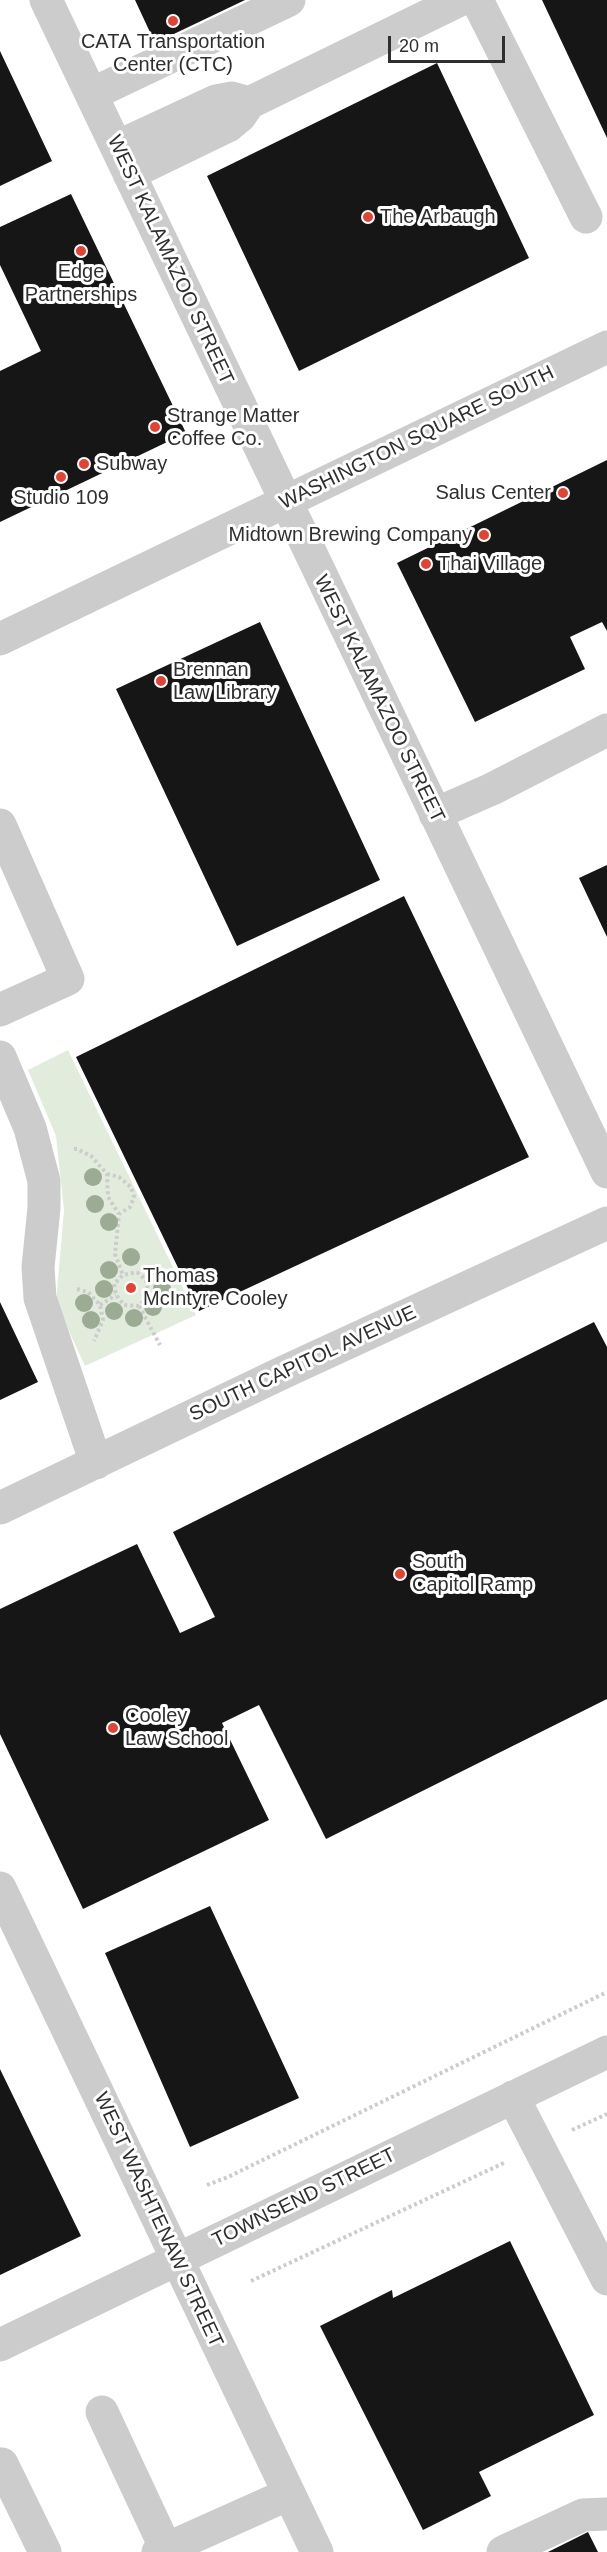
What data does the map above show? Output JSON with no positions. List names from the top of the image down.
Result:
{
  "streets": {
    "street": [
      "WEST KALAMAZOO STREET",
      "WASHINGTON SQUARE SOUTH",
      "SOUTH CAPITOL AVENUE",
      "TOWNSEND STREET",
      "WEST WASHTENAW STREET"
    ]
  },
  "crossings": [
    ["WEST KALAMAZOO STREET", "WASHINGTON SQUARE SOUTH"],
    ["TOWNSEND STREET", "WEST WASHTENAW STREET"]
  ],
  "places": [
    "CATA Transportation Center (CTC)",
    "The Arbaugh",
    "Edge Partnerships",
    "Strange Matter Coffee Co.",
    "Subway",
    "Studio 109",
    "Salus Center",
    "Midtown Brewing Company",
    "Thai Village",
    "Brennan Law Library",
    "Thomas McIntyre Cooley",
    "South Capitol Ramp",
    "Cooley Law School"
  ],
  "scale_bar": "20 m"
}
